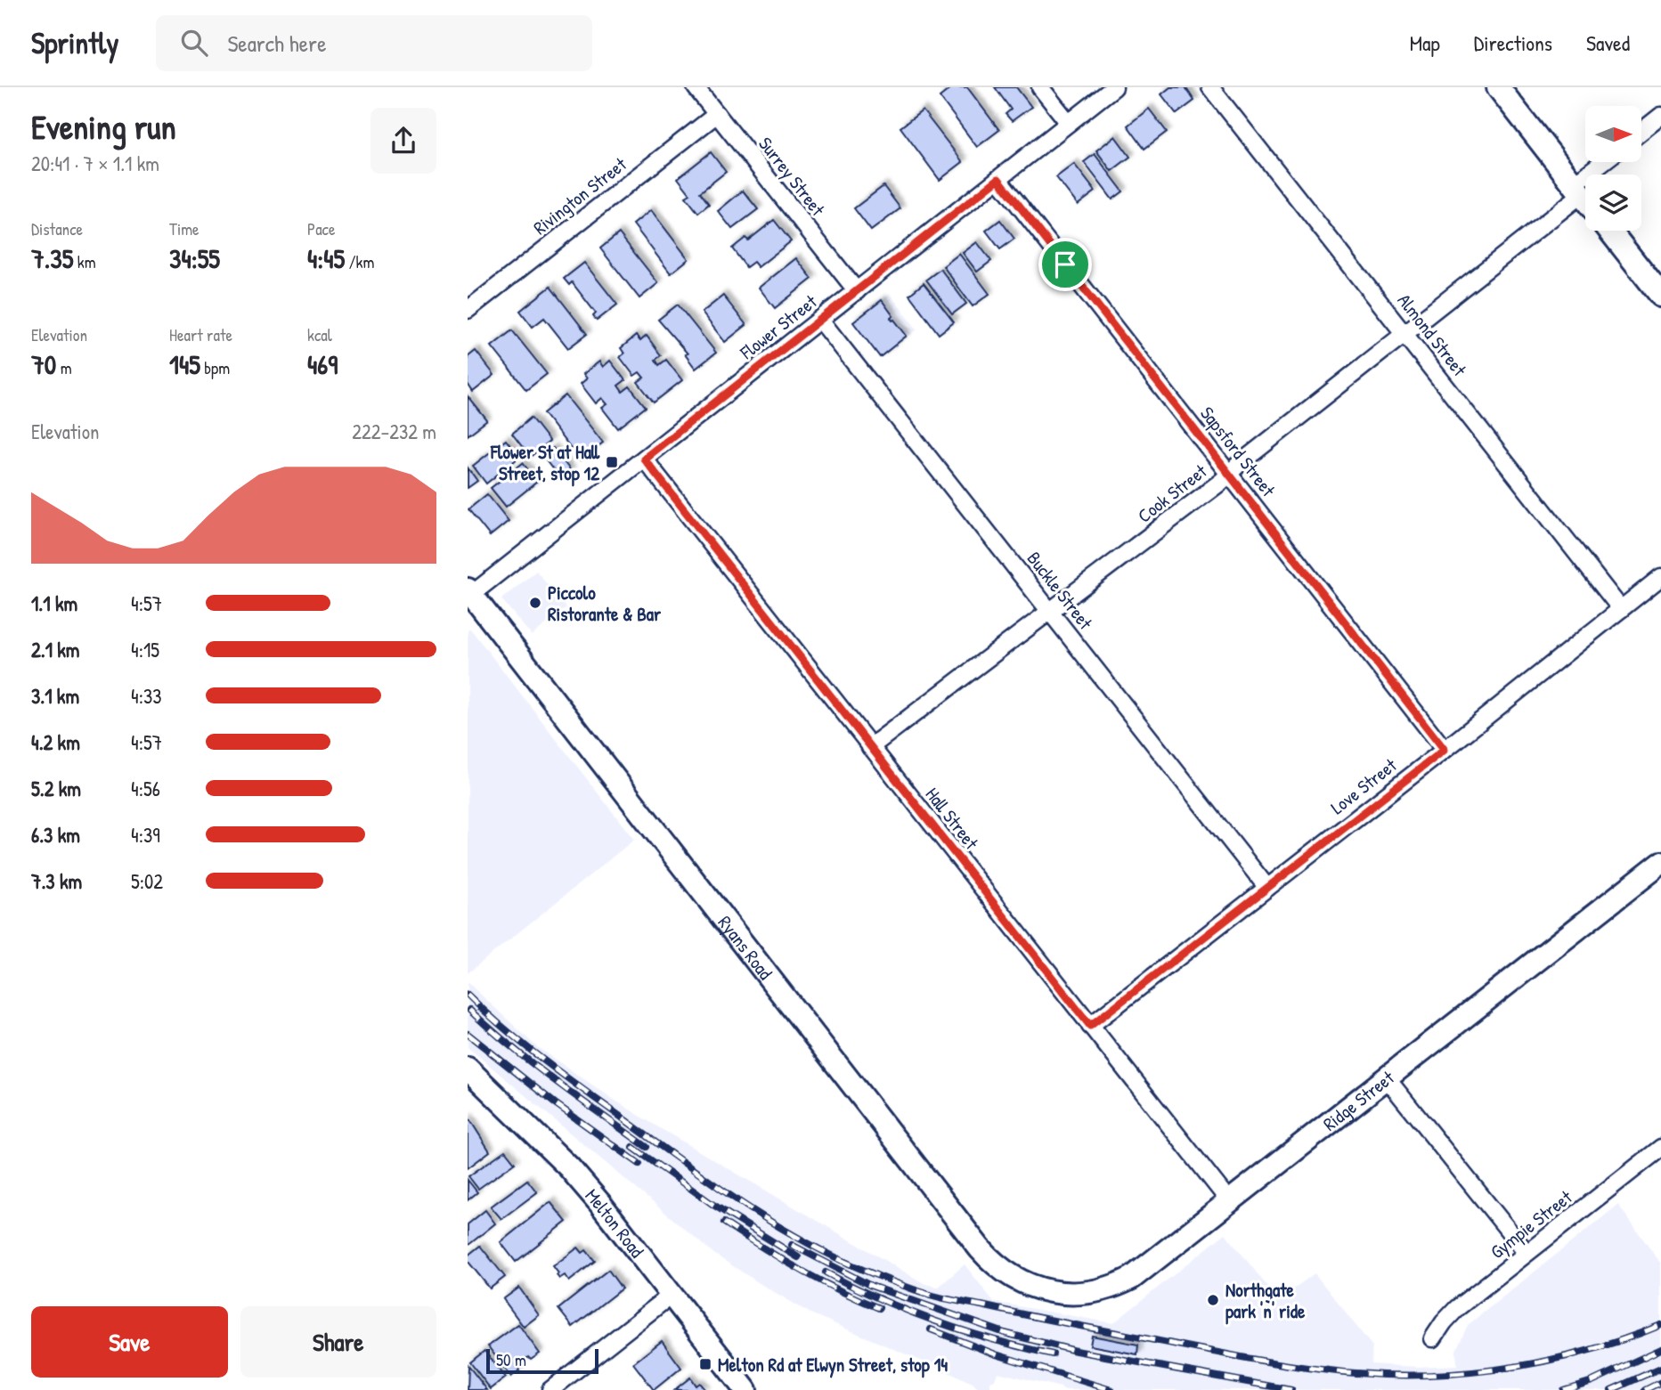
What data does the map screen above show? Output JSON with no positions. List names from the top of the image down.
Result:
{
  "streets": {
    "street": [
      "Surrey Street",
      "Rivington Street",
      "Flower Street",
      "Almond Street",
      "Sapsford Street",
      "Cook Street",
      "Buckle Street",
      "Love Street",
      "Hall Street",
      "Ryans Road",
      "Ridge Street",
      "Melton Road",
      "Gympie Street"
    ]
  },
  "crossings": [
    ["Surrey Street", "Rivington Street"],
    ["Surrey Street", "Flower Street"],
    ["Flower Street", "Sapsford Street"],
    ["Flower Street", "Buckle Street"],
    ["Flower Street", "Hall Street"],
    ["Flower Street", "Ryans Road"],
    ["Almond Street", "Cook Street"],
    ["Almond Street", "Love Street"],
    ["Sapsford Street", "Cook Street"],
    ["Sapsford Street", "Love Street"],
    ["Cook Street", "Buckle Street"],
    ["Cook Street", "Hall Street"],
    ["Buckle Street", "Love Street"],
    ["Love Street", "Hall Street"],
    ["Hall Street", "Ridge Street"],
    ["Ryans Road", "Ridge Street"]
  ],
  "places": {
    "transit": ["Flower St at Hall Street, stop 12", "Melton Rd at Elwyn Street, stop 14"],
    "other": ["Piccolo Ristorante & Bar", "Northgate park 'n' ride"]
  },
  "scale_bar": "50 m",
  "north": "right",
  "page": {
    "header": "Sprintly",
    "search": "Search here",
    "nav": ["Map", "Directions", "Saved"],
    "heading": ["Evening run", "20:41 · 7 × 1.1 km"],
    "stats": [
      ["Distance", "7.35 km"],
      ["Time", "34:55"],
      ["Pace", "4:45 /km"],
      ["Elevation", "70 m"],
      ["Heart rate", "145 bpm"],
      ["kcal", "469"]
    ],
    "chart": ["Elevation", "222–232 m"],
    "list": [
      {
        "name": "1.1 km",
        "note": "4:57"
      },
      {
        "name": "2.1 km",
        "note": "4:15"
      },
      {
        "name": "3.1 km",
        "note": "4:33"
      },
      {
        "name": "4.2 km",
        "note": "4:57"
      },
      {
        "name": "5.2 km",
        "note": "4:56"
      },
      {
        "name": "6.3 km",
        "note": "4:39"
      },
      {
        "name": "7.3 km",
        "note": "5:02"
      }
    ],
    "buttons": ["Save", "Share"],
    "scale": "50 m"
  }
}
